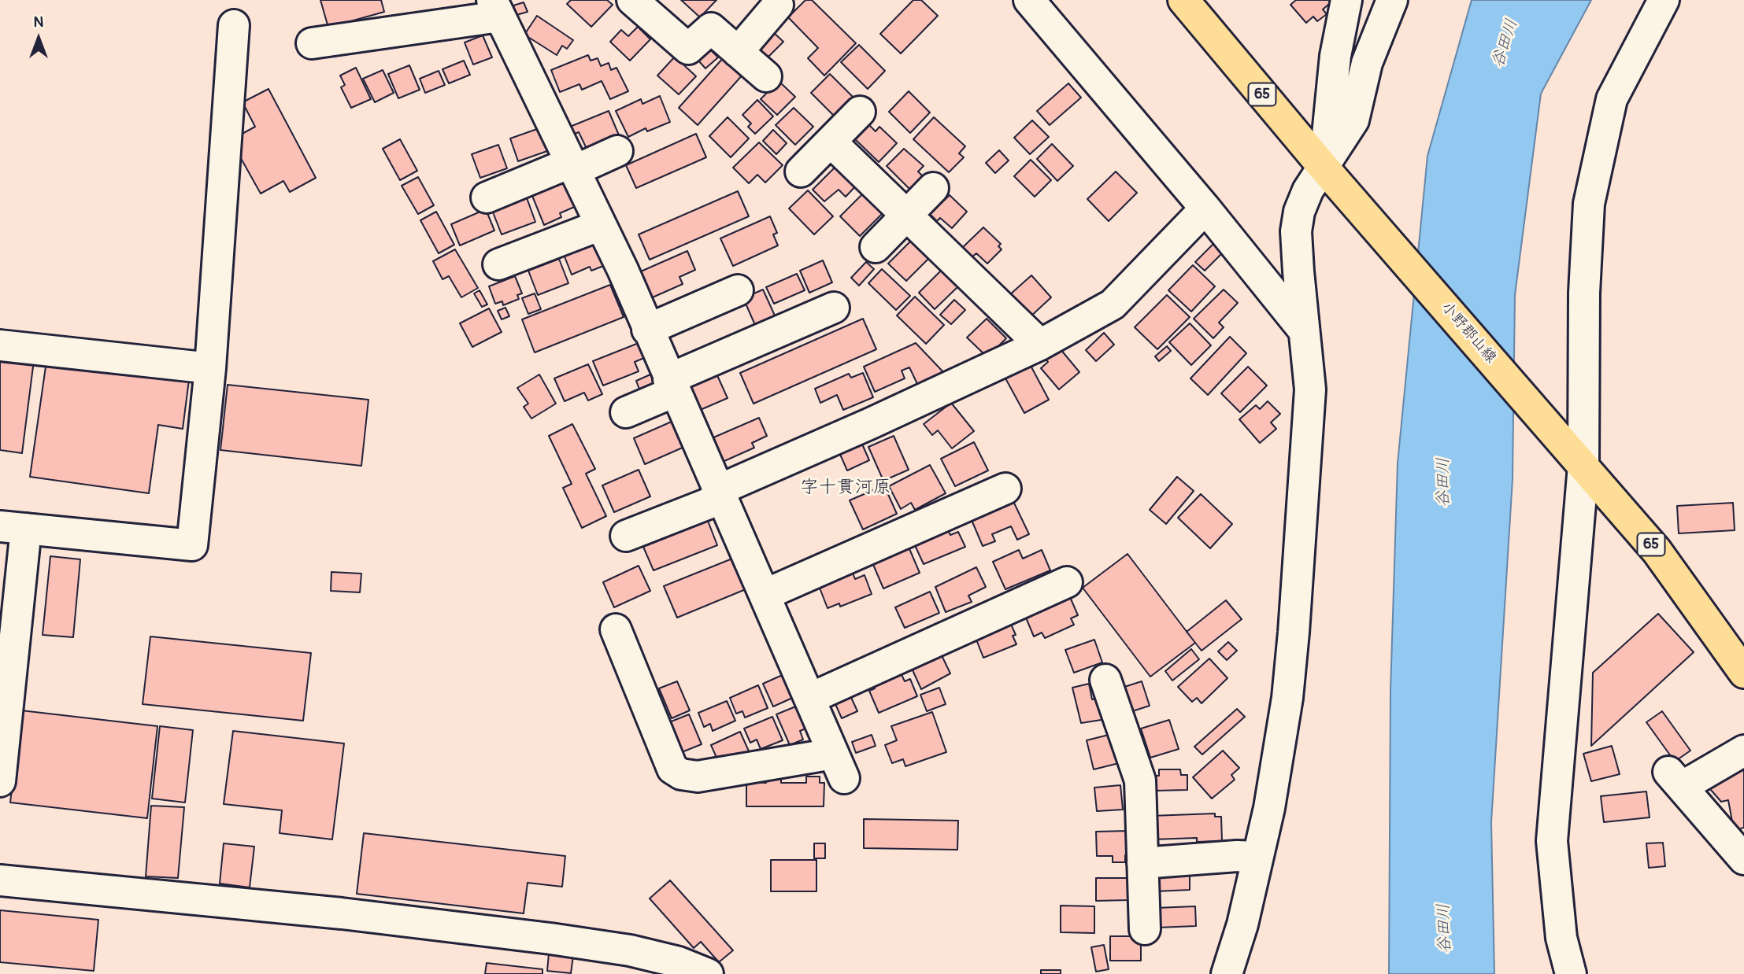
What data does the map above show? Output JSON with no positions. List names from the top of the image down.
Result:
{
  "streets": {
    "main road": ["65", "小野郡山線"]
  },
  "districts": ["字十貫河原"],
  "water": ["谷田川"],
  "north": "top"
}
